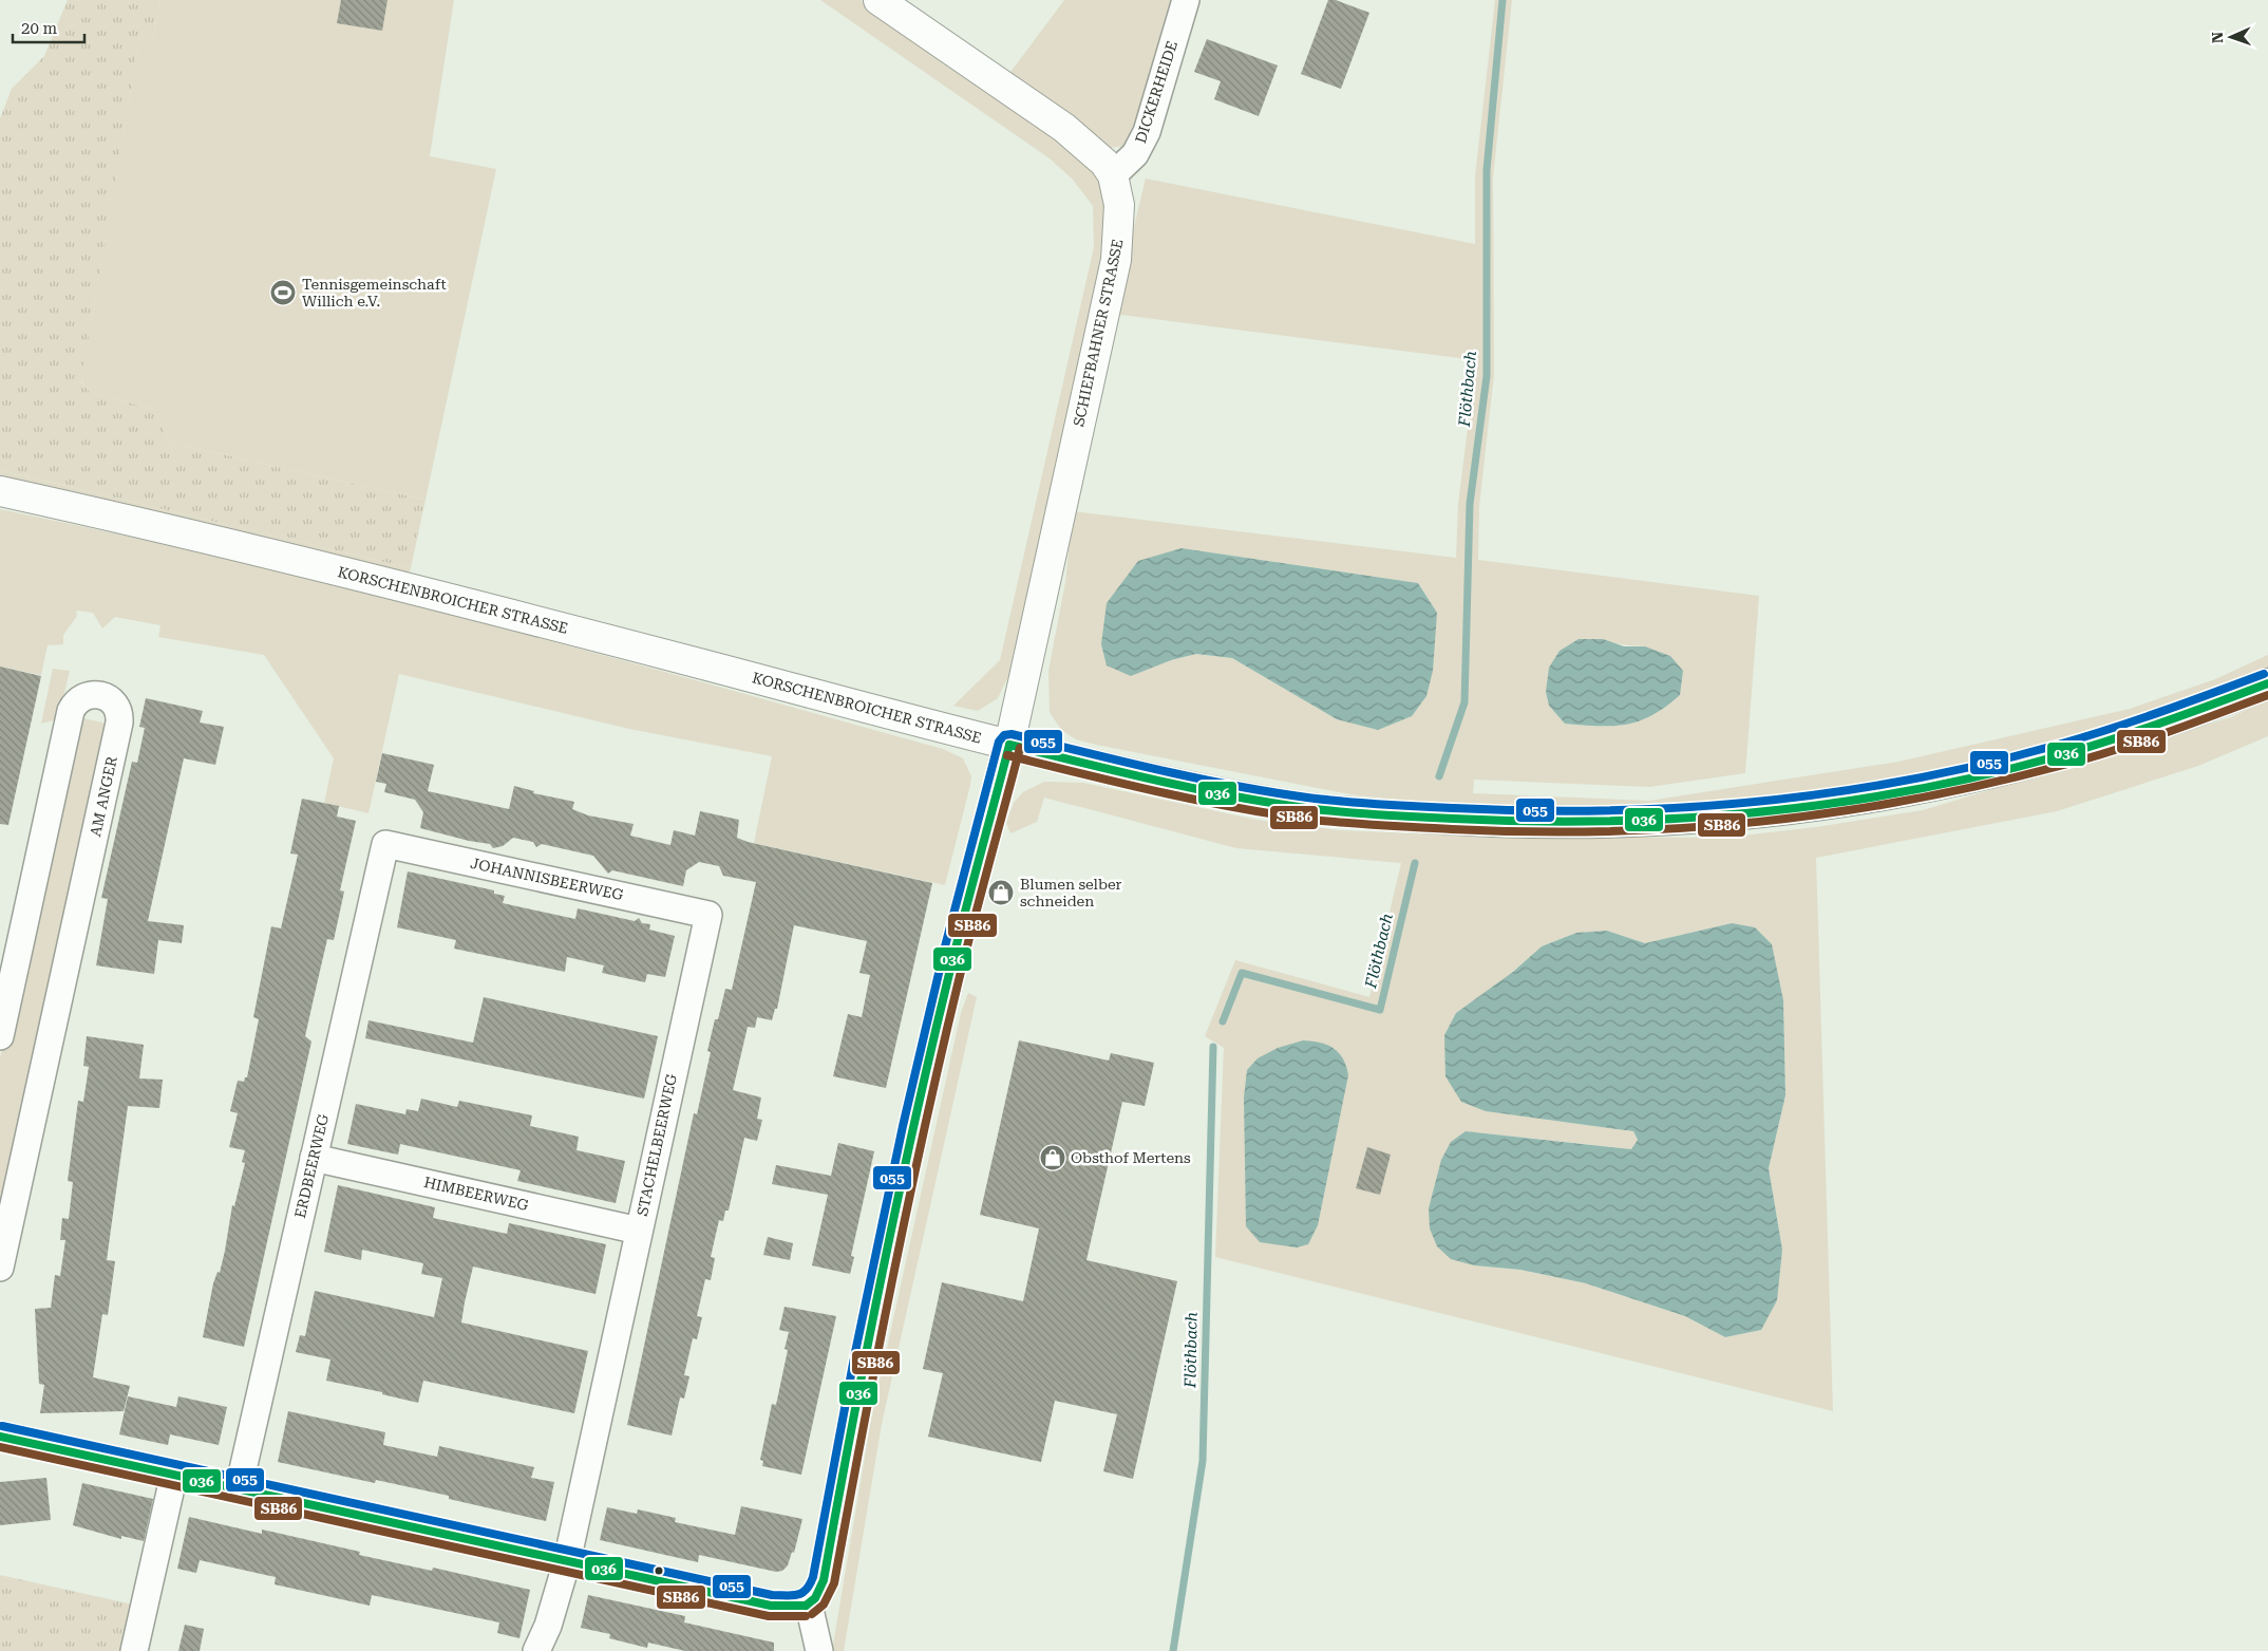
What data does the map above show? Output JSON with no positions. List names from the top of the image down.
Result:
{
  "streets": {
    "main road": ["SCHIEFBAHNER STRASSE", "KORSCHENBROICHER STRASSE"],
    "street": [
      "DICKERHEIDE",
      "AM ANGER",
      "JOHANNISBEERWEG",
      "STACHELBEERWEG",
      "ERDBEERWEG",
      "HIMBEERWEG"
    ]
  },
  "crossings": [
    ["DICKERHEIDE", "SCHIEFBAHNER STRASSE"],
    ["SCHIEFBAHNER STRASSE", "KORSCHENBROICHER STRASSE"],
    ["JOHANNISBEERWEG", "STACHELBEERWEG"],
    ["JOHANNISBEERWEG", "ERDBEERWEG"],
    ["STACHELBEERWEG", "HIMBEERWEG"],
    ["ERDBEERWEG", "HIMBEERWEG"]
  ],
  "water": ["Flöthbach"],
  "places": {
    "sports": ["Tennisgemeinschaft Willich e.V."],
    "shop": ["Blumen selber schneiden", "Obsthof Mertens"]
  },
  "lines": ["transit line 055", "transit line 036", "transit line SB86"],
  "scale_bar": "20 m",
  "north": "left"
}
